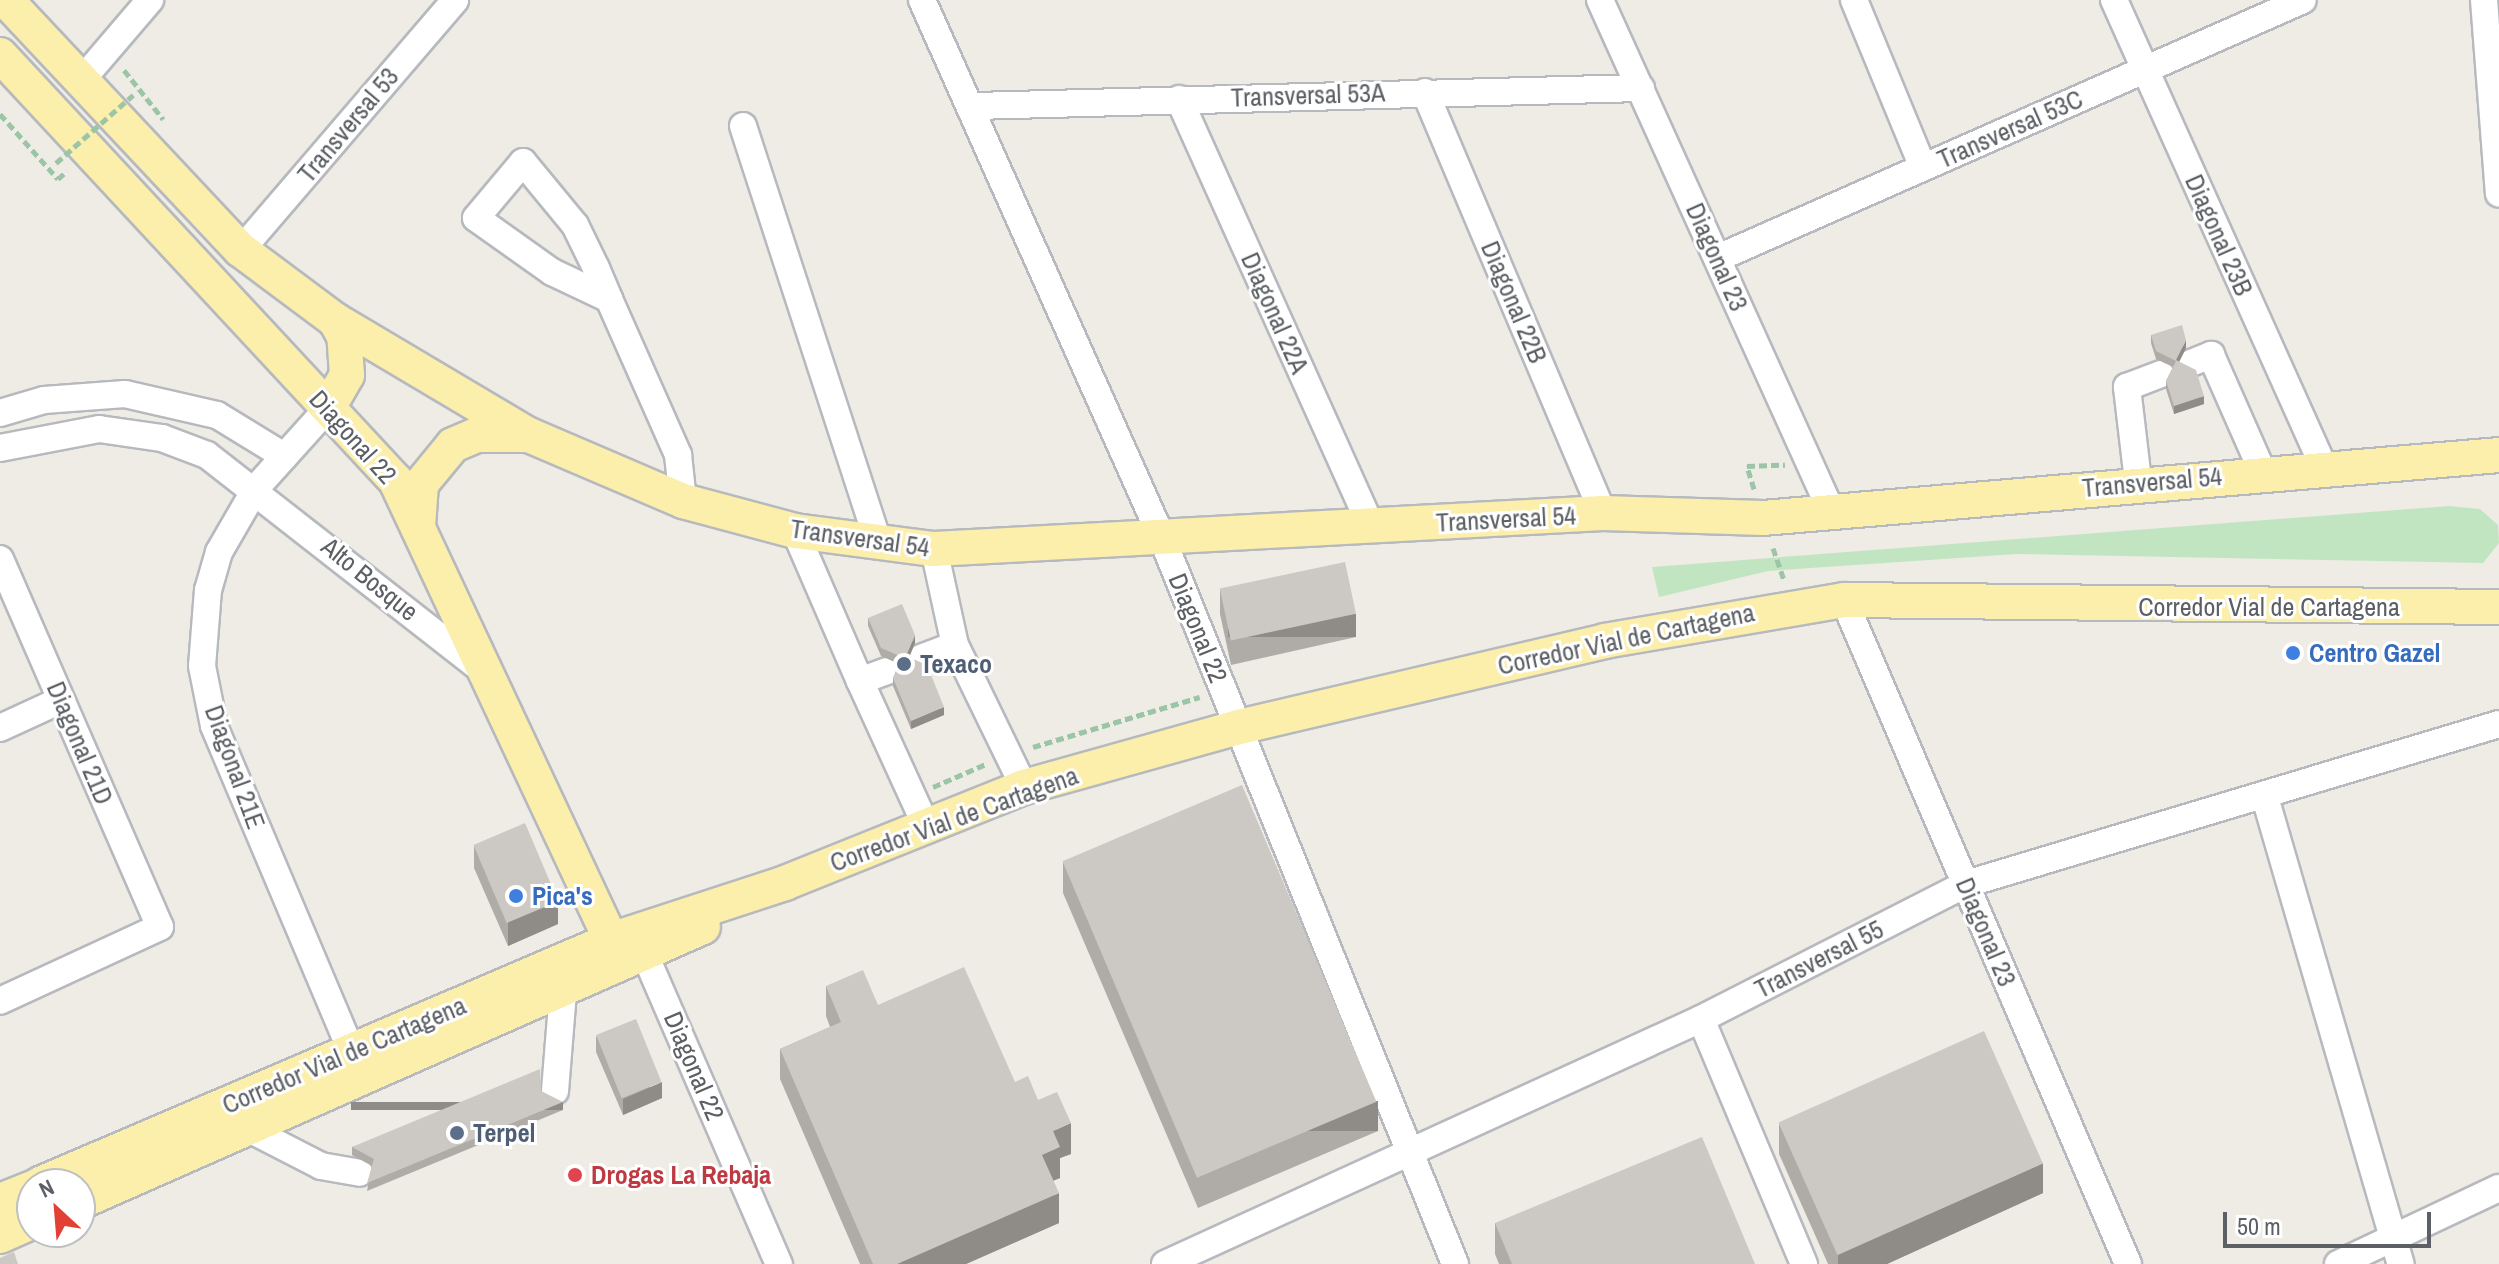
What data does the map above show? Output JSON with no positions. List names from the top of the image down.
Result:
{
  "streets": {
    "main road": ["Diagonal 22", "Transversal 54", "Corredor Vial de Cartagena"],
    "street": [
      "Transversal 53A",
      "Transversal 53",
      "Transversal 53C",
      "Diagonal 23B",
      "Diagonal 23",
      "Diagonal 22B",
      "Diagonal 22A",
      "Alto Bosque",
      "Diagonal 21D",
      "Diagonal 21E",
      "Transversal 55"
    ]
  },
  "crossings": [
    ["Transversal 53A", "Diagonal 23"],
    ["Transversal 53A", "Diagonal 22B"],
    ["Transversal 53A", "Diagonal 22A"],
    ["Transversal 53A", "Diagonal 22"],
    ["Transversal 53C", "Diagonal 23B"],
    ["Transversal 53C", "Diagonal 23"],
    ["Diagonal 23B", "Transversal 54"],
    ["Diagonal 23", "Transversal 54"],
    ["Diagonal 23", "Corredor Vial de Cartagena"],
    ["Diagonal 23", "Transversal 55"],
    ["Diagonal 22B", "Transversal 54"],
    ["Diagonal 22A", "Transversal 54"],
    ["Diagonal 22", "Transversal 54"],
    ["Diagonal 22", "Alto Bosque"],
    ["Diagonal 22", "Corredor Vial de Cartagena"],
    ["Diagonal 22", "Diagonal 21E"],
    ["Diagonal 22", "Transversal 55"],
    ["Alto Bosque", "Diagonal 21E"],
    ["Corredor Vial de Cartagena", "Diagonal 21E"]
  ],
  "places": [
    "Centro Gazel",
    "Texaco",
    "Pica's",
    "Terpel",
    "Drogas La Rebaja"
  ],
  "scale_bar": "50 m",
  "north": "top left"
}
